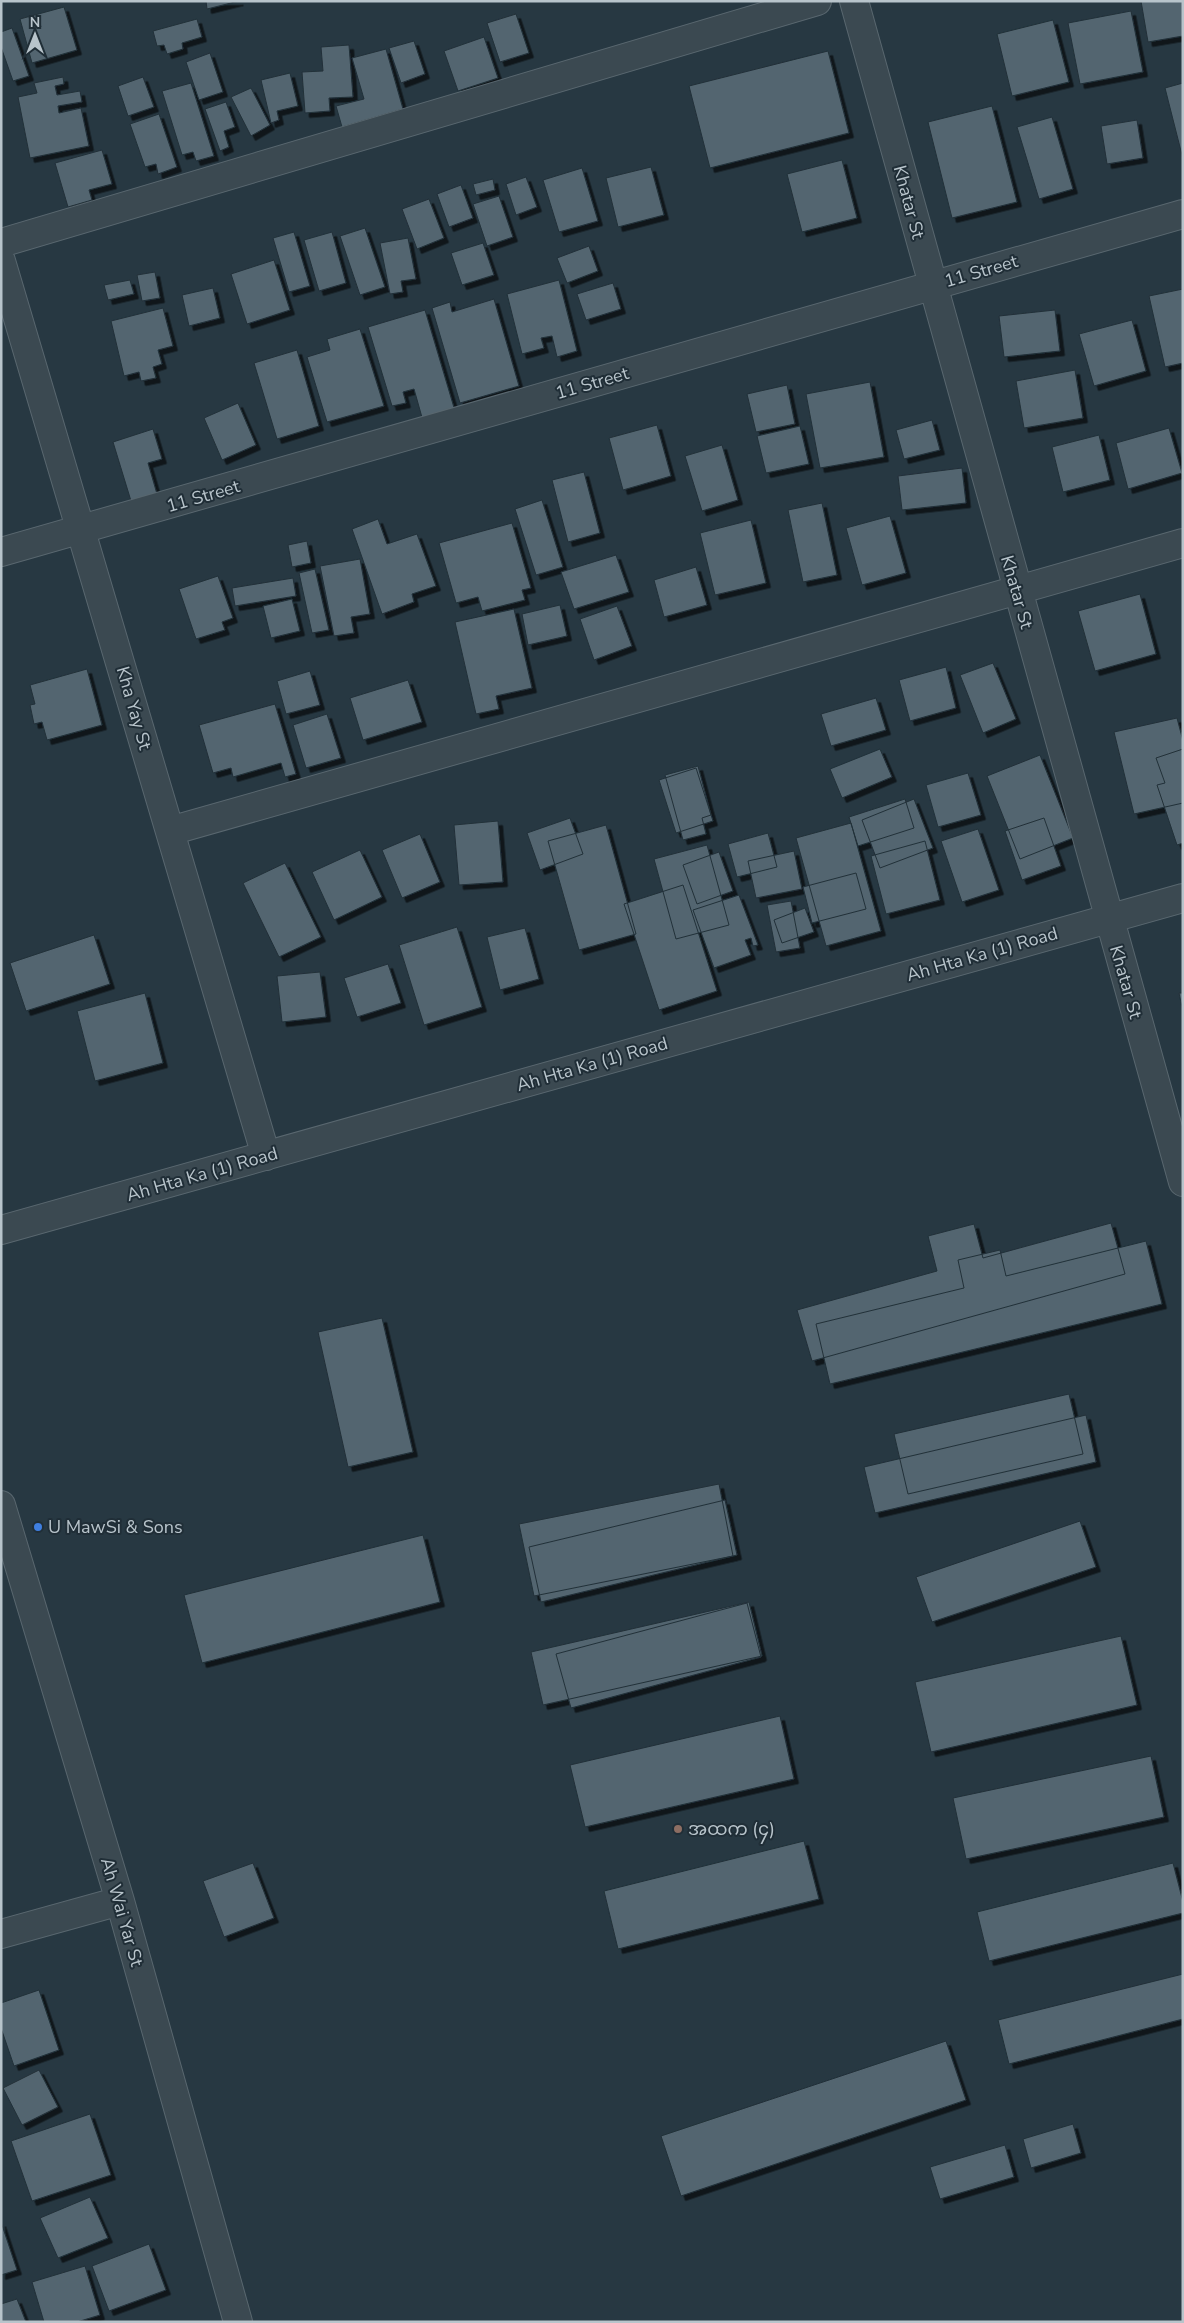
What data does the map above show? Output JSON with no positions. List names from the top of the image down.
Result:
{
  "streets": {
    "street": [
      "Khatar St",
      "11 Street",
      "Kha Yay St",
      "Ah Hta Ka (1) Road",
      "Ah Wai Yar St"
    ]
  },
  "crossings": [
    ["Khatar St", "11 Street"],
    ["Khatar St", "Ah Hta Ka (1) Road"],
    ["11 Street", "Kha Yay St"],
    ["Kha Yay St", "Ah Hta Ka (1) Road"]
  ],
  "places": ["U MawSi & Sons", "အထက (၄)"],
  "north": "top"
}
